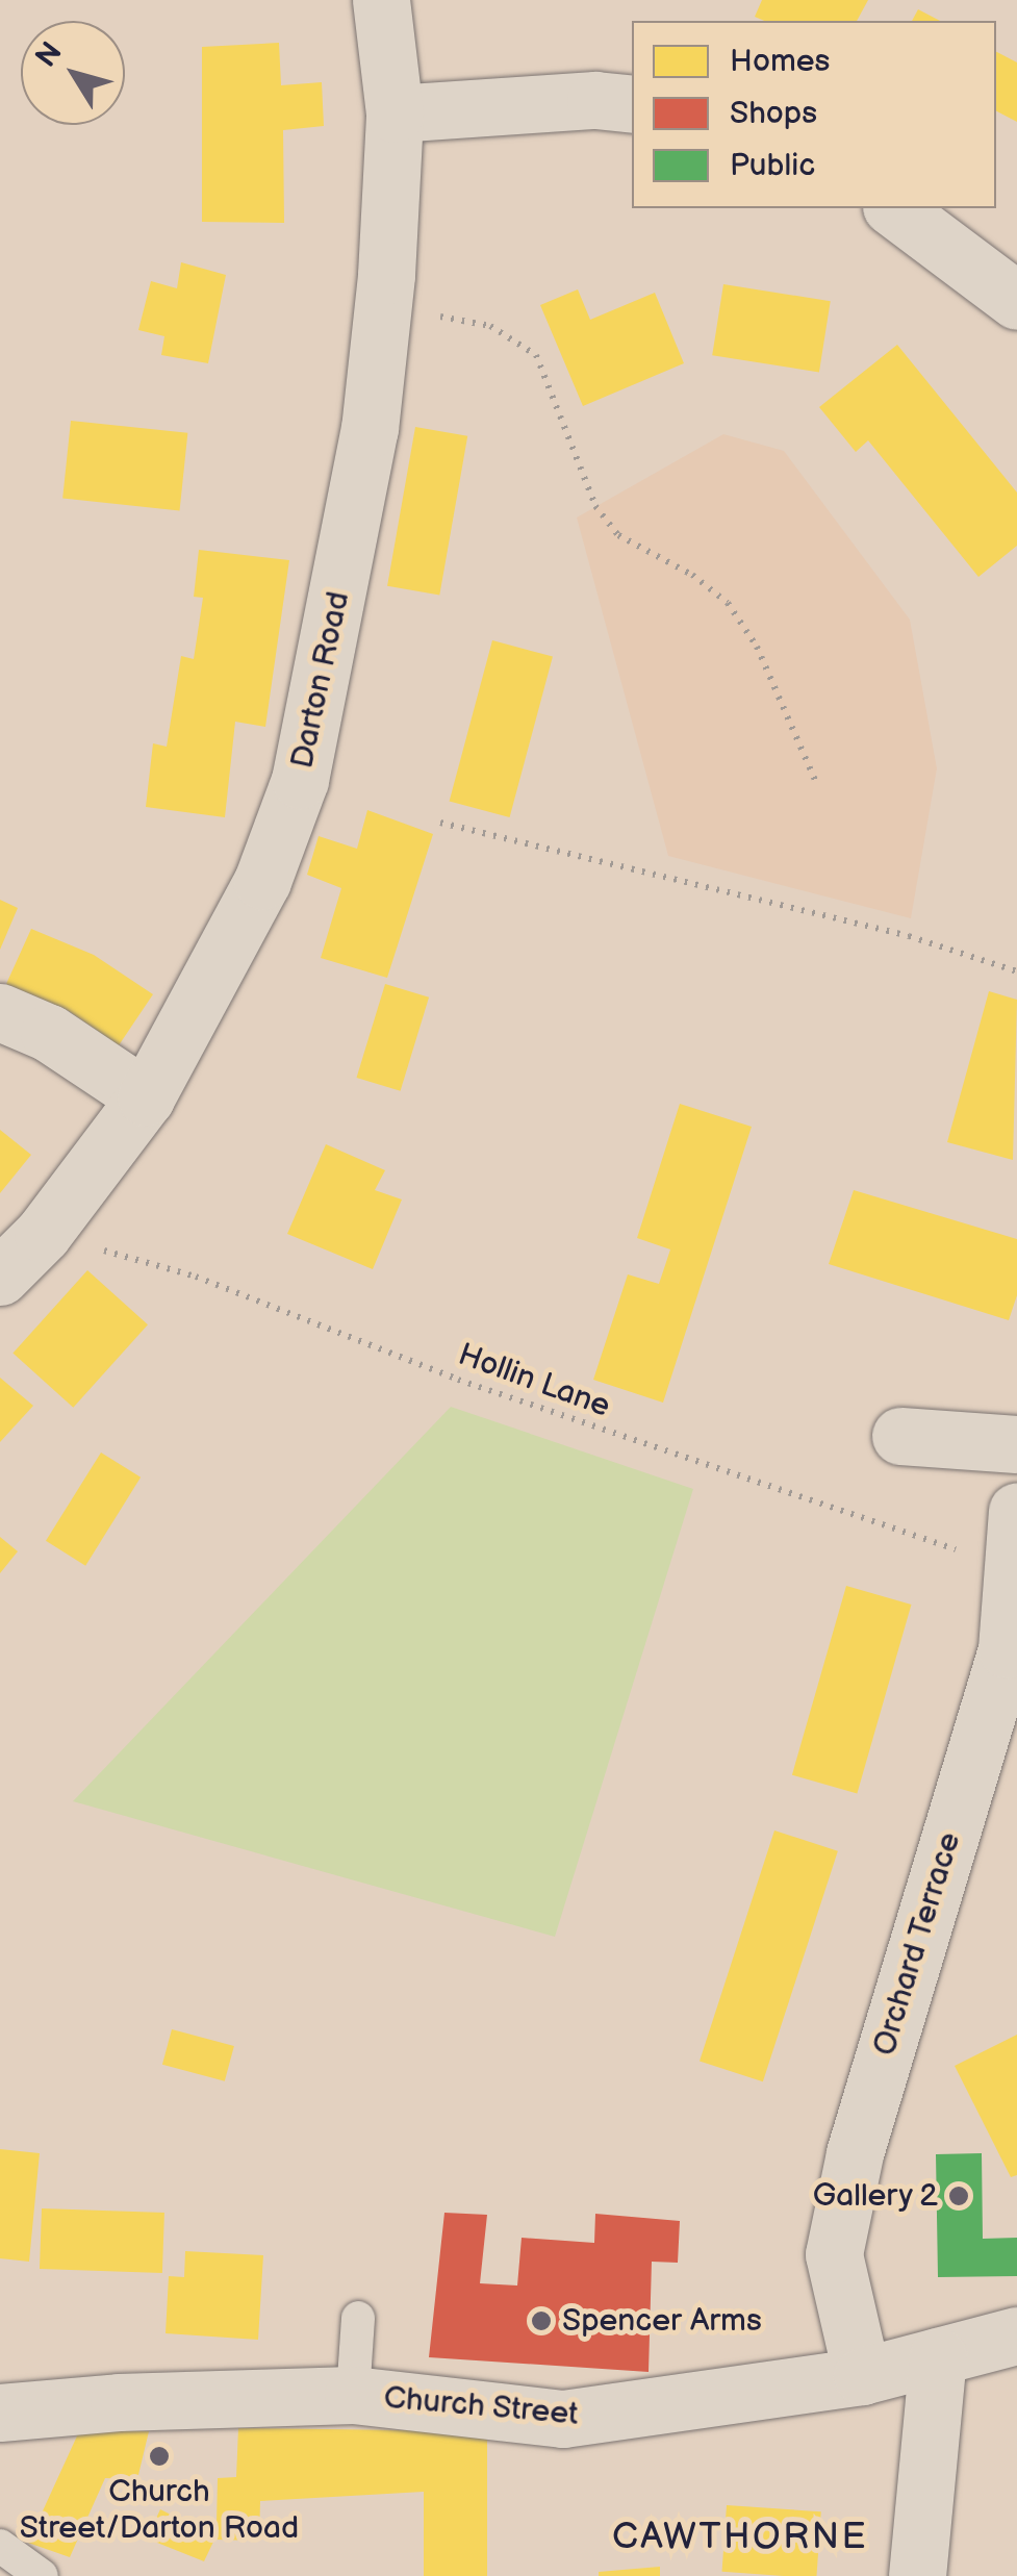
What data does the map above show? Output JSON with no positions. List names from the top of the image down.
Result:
{
  "streets": {
    "street": ["Darton Road", "Orchard Terrace", "Church Street"],
    "path": ["Hollin Lane"]
  },
  "crossings": [
    ["Darton Road", "Hollin Lane"],
    ["Hollin Lane", "Orchard Terrace"],
    ["Orchard Terrace", "Church Street"]
  ],
  "districts": ["CAWTHORNE"],
  "places": ["Gallery 2", "Spencer Arms", "Church Street/Darton Road"],
  "legend": ["Homes", "Shops", "Public"],
  "north": "top left"
}
